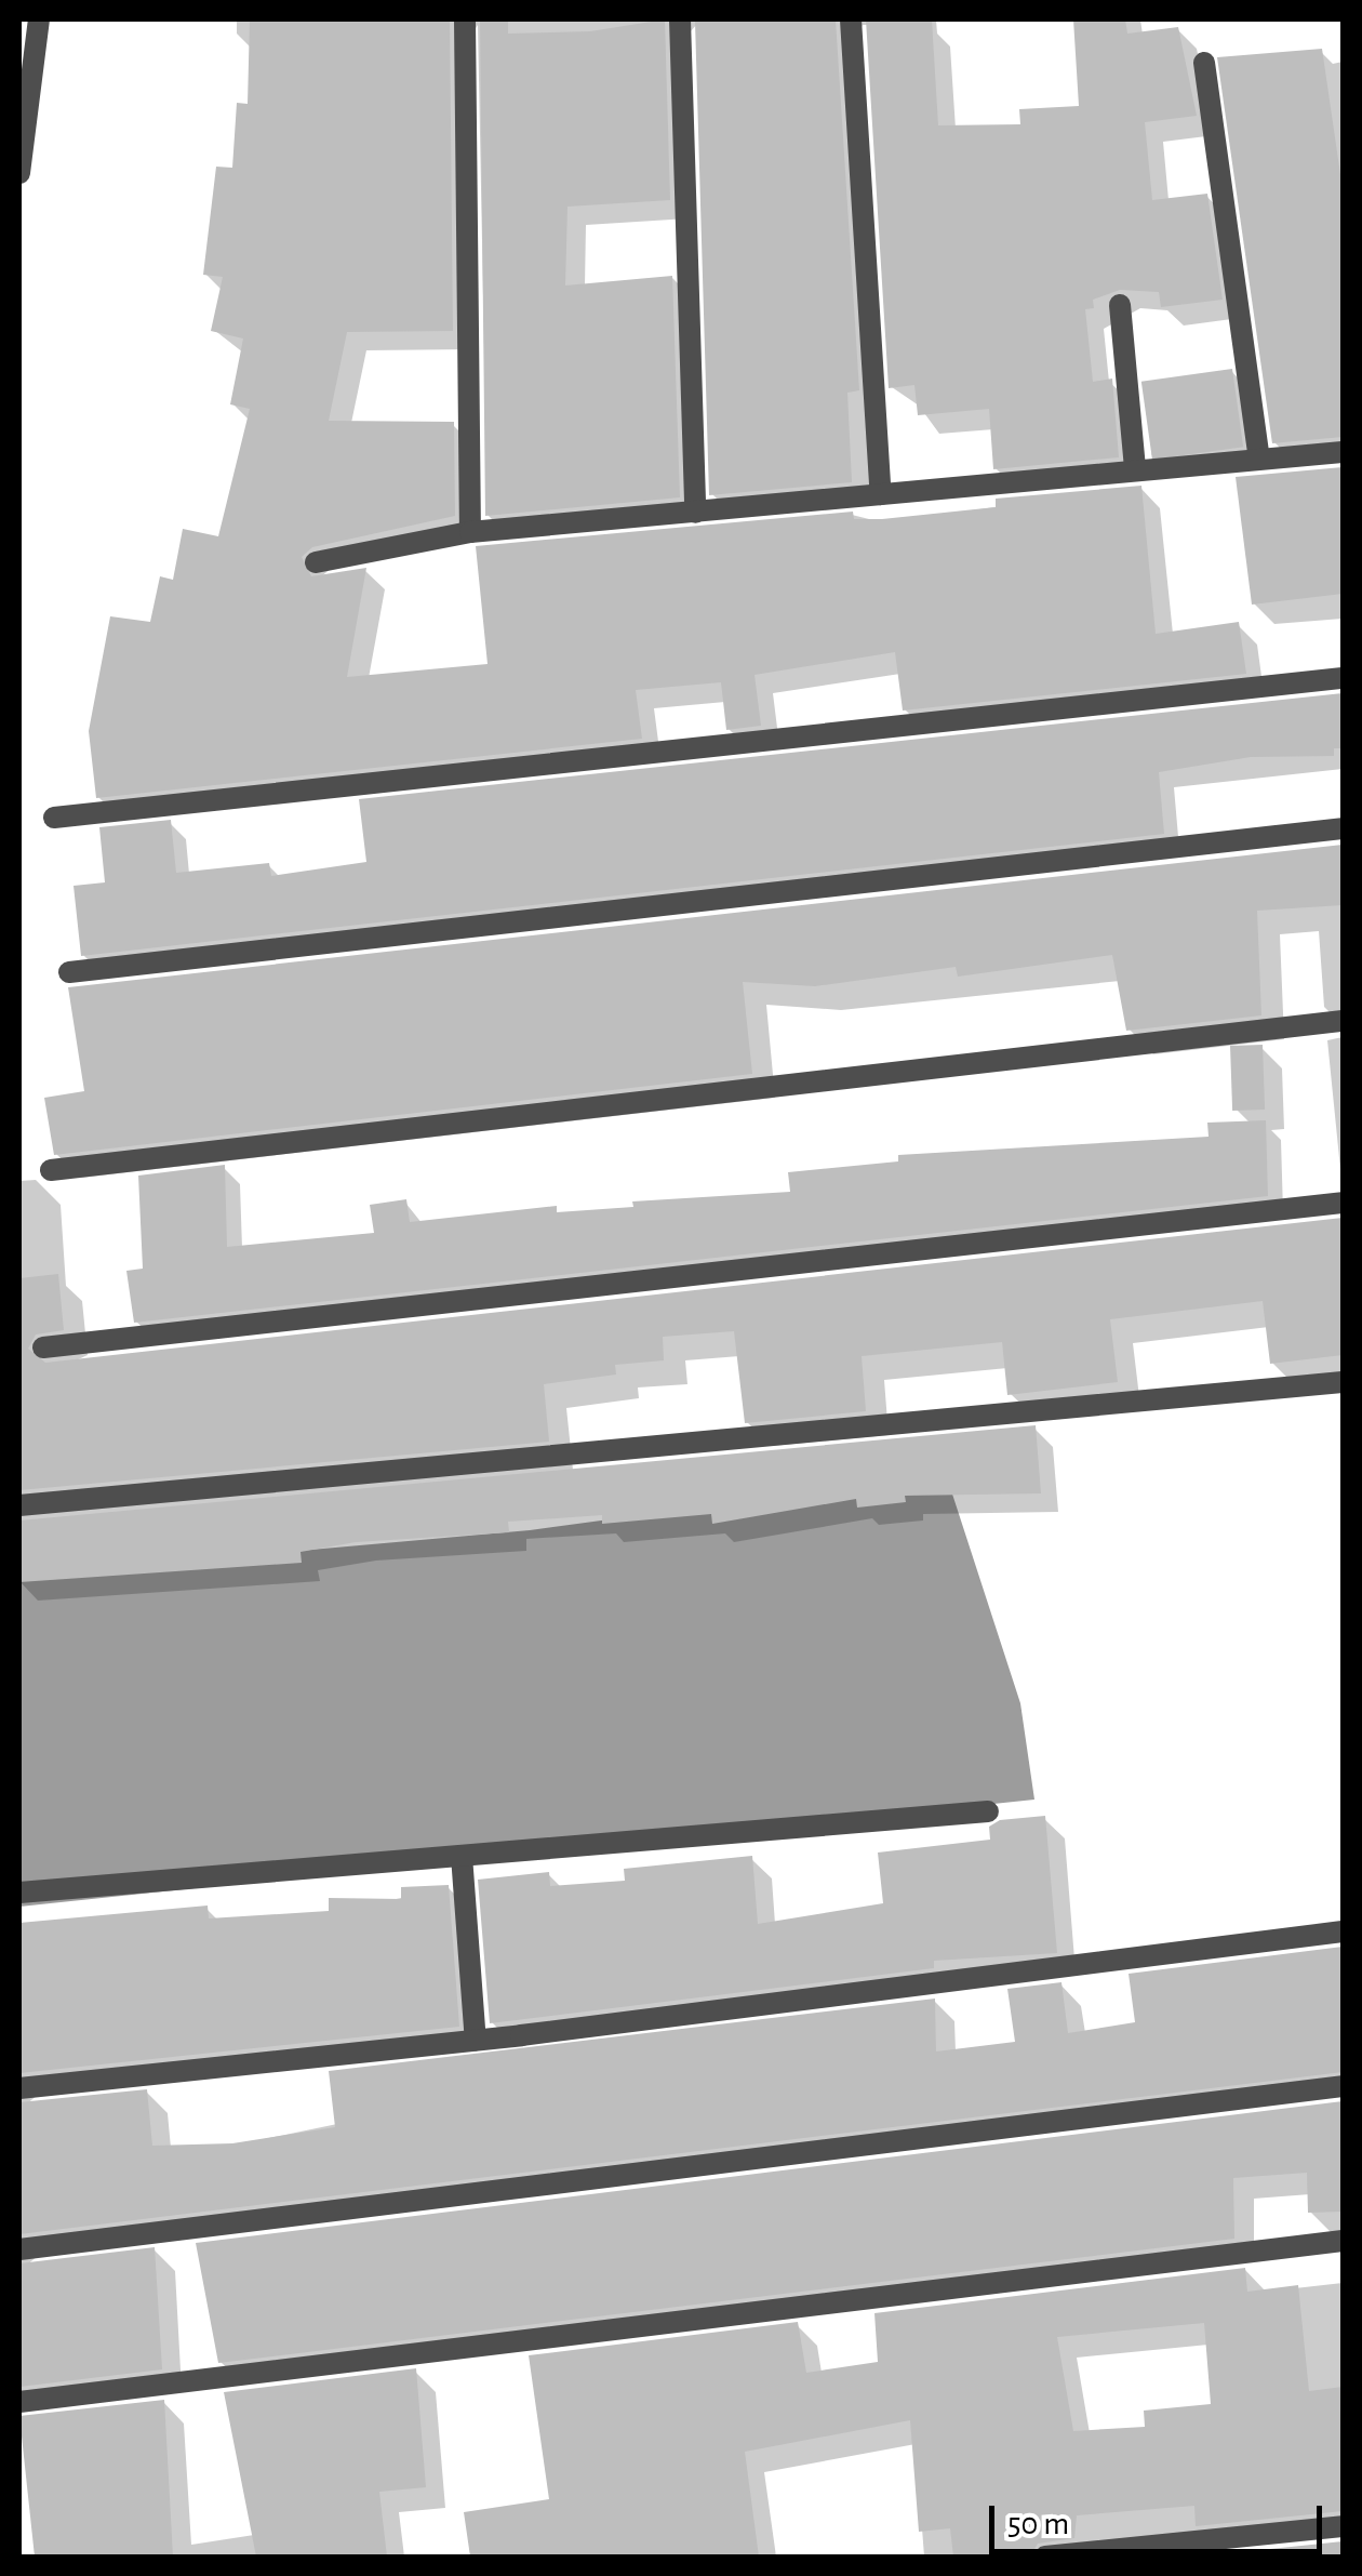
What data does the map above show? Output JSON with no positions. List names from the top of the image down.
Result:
{
  "scale_bar": "50 m"
}
